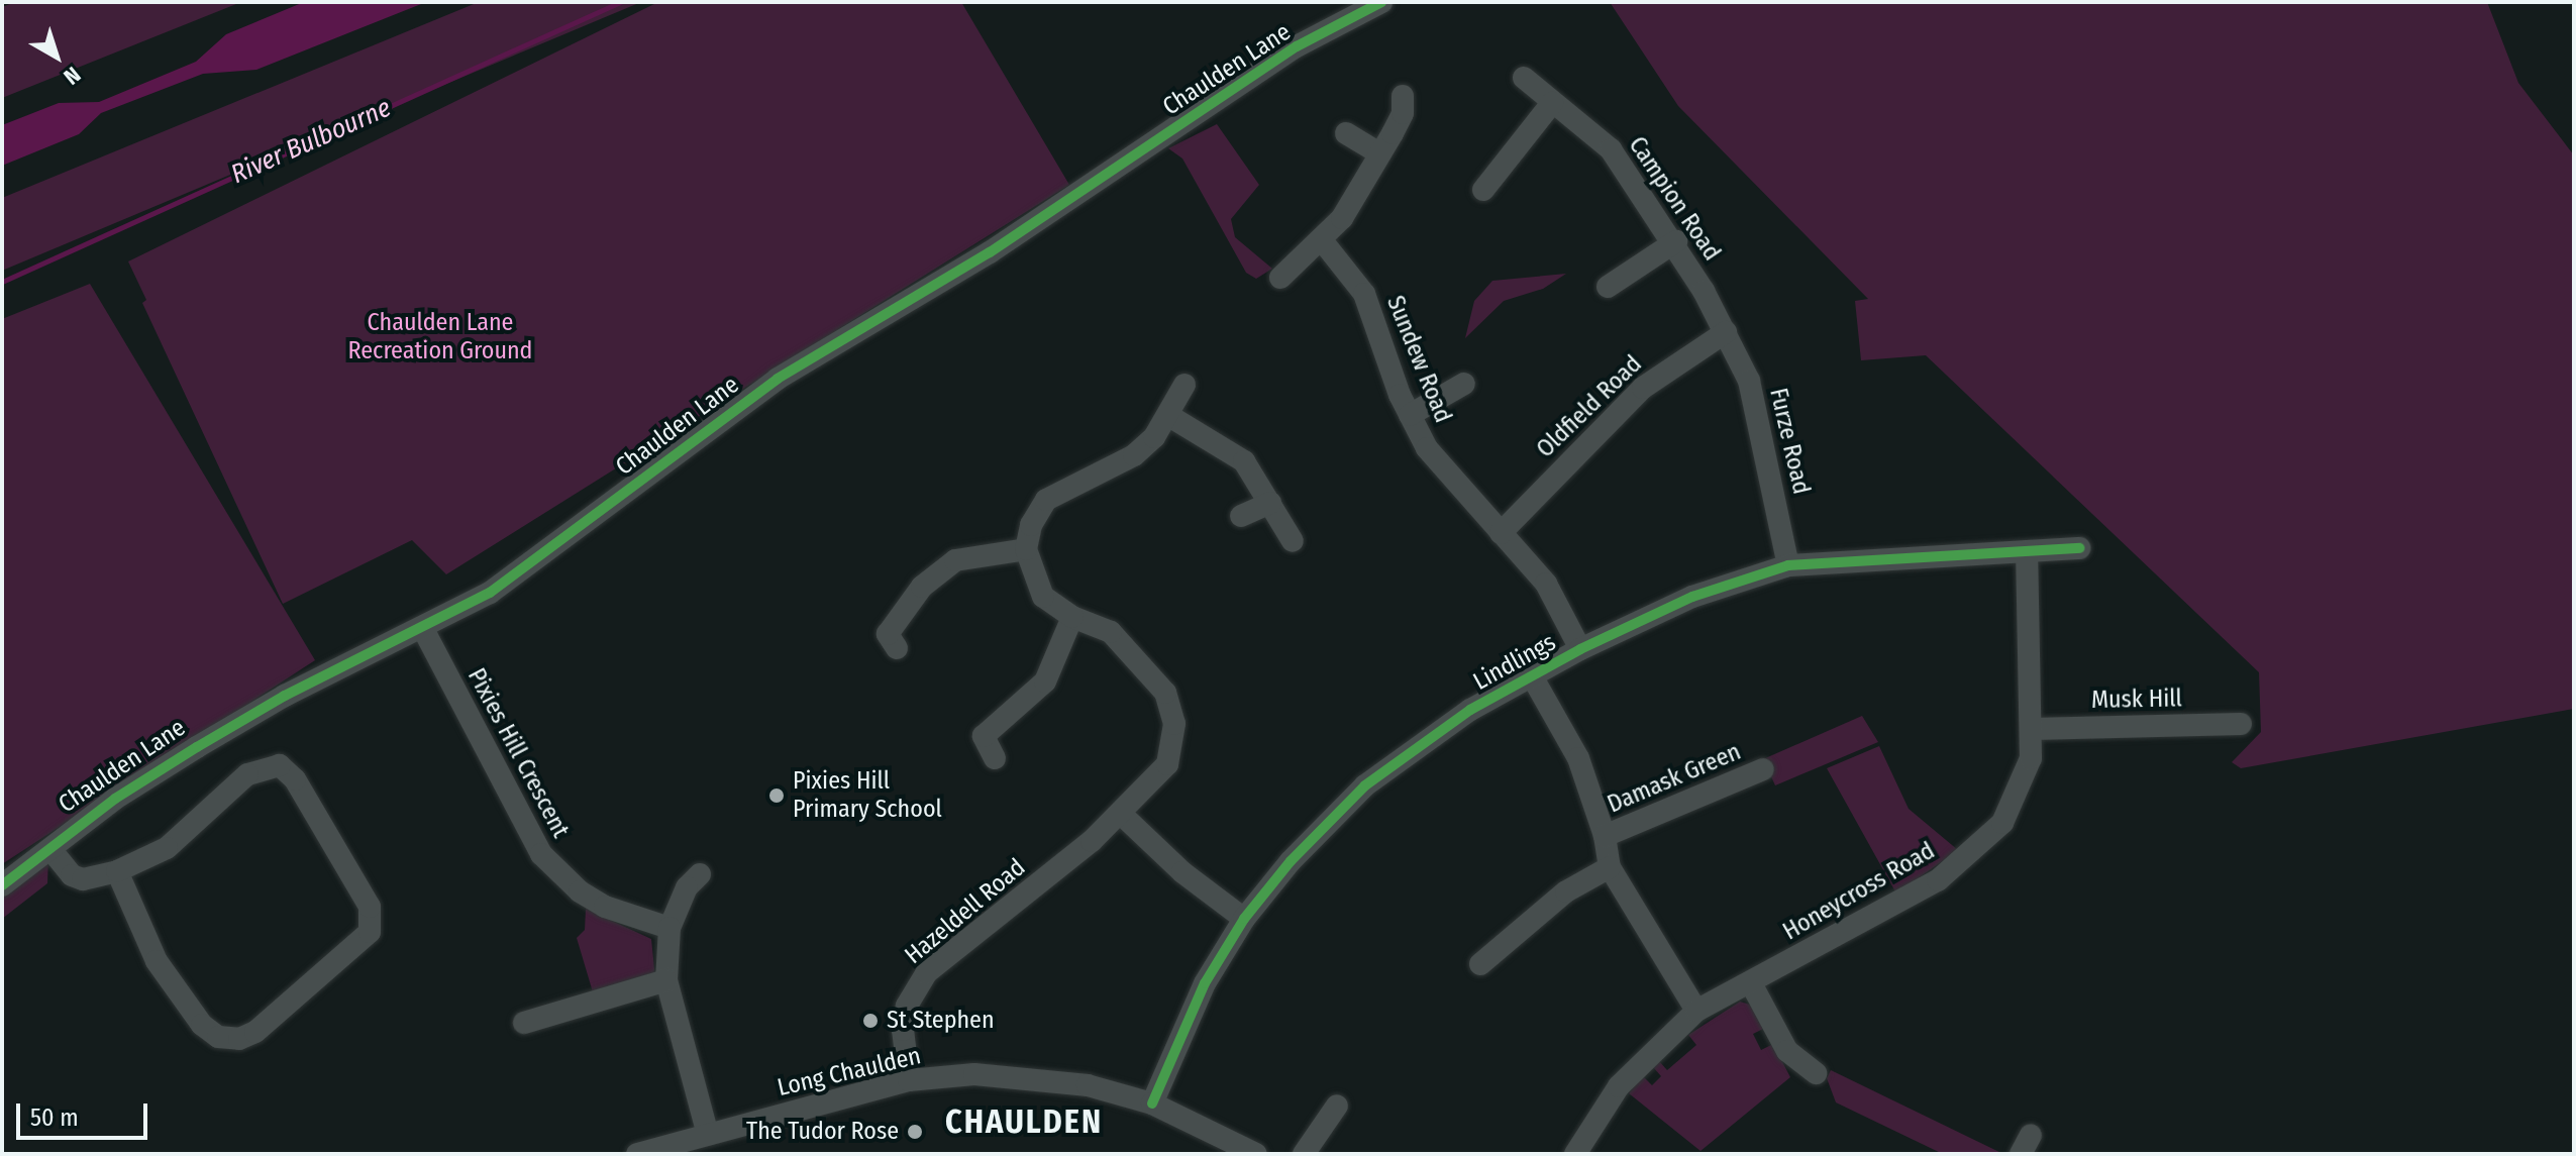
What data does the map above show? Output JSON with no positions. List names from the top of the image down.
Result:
{
  "streets": {
    "street": [
      "Chaulden Lane",
      "Campion Road",
      "Sundew Road",
      "Oldfield Road",
      "Furze Road",
      "Lindlings",
      "Musk Hill",
      "Pixies Hill Crescent",
      "Damask Green",
      "Honeycross Road",
      "Hazeldell Road",
      "Long Chaulden"
    ]
  },
  "crossings": [
    ["Chaulden Lane", "Pixies Hill Crescent"],
    ["Campion Road", "Oldfield Road"],
    ["Campion Road", "Furze Road"],
    ["Sundew Road", "Oldfield Road"],
    ["Sundew Road", "Lindlings"],
    ["Oldfield Road", "Furze Road"],
    ["Furze Road", "Lindlings"],
    ["Lindlings", "Honeycross Road"],
    ["Lindlings", "Long Chaulden"],
    ["Musk Hill", "Honeycross Road"],
    ["Hazeldell Road", "Long Chaulden"]
  ],
  "districts": ["CHAULDEN"],
  "water": ["River Bulbourne"],
  "parks": ["Chaulden Lane Recreation Ground"],
  "places": ["Pixies Hill Primary School", "St Stephen", "The Tudor Rose"],
  "scale_bar": "50 m",
  "north": "bottom right"
}
